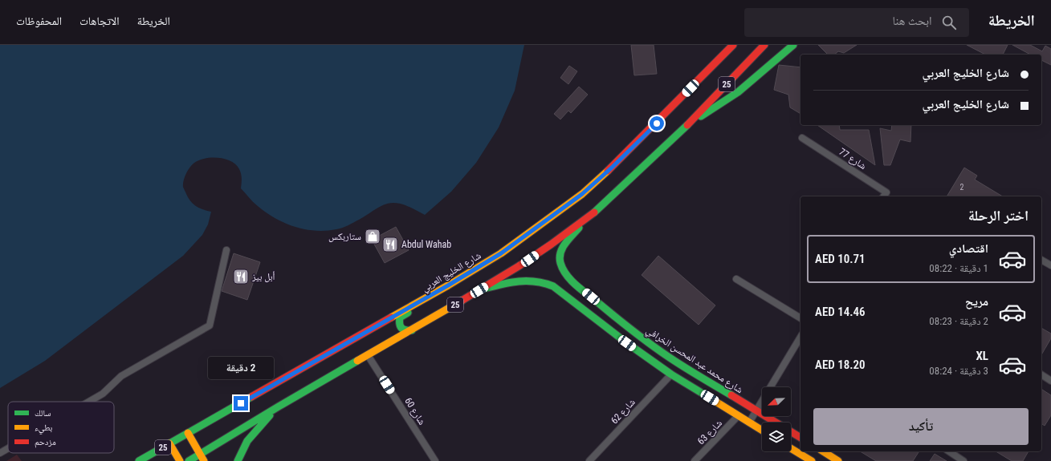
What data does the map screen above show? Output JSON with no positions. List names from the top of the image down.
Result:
{
  "streets": {
    "main road": ["25", "شارع الخليج العربي", "شارع محمد عبد المحسن الخرافي"],
    "street": [
      "شارع 77",
      "شارع 60",
      "شارع 62",
      "شارع 63"
    ]
  },
  "crossings": [
    ["25", "شارع محمد عبد المحسن الخرافي"],
    ["25", "شارع 60"]
  ],
  "places": {
    "shop": ["ستاربكس"],
    "restaurant": ["Abdul Wahab", "أبل بيز"]
  },
  "house_numbers": ["2"],
  "legend": ["سالك", "بطيء", "مزدحم"],
  "north": "bottom left",
  "page": {
    "header": "الخريطة",
    "search": "ابحث هنا",
    "nav": ["الخريطة", "الاتجاهات", "المحفوظات"],
    "banner": ["شارع الخليج العربي", "شارع الخليج العربي"],
    "heading": "اختر الرحلة",
    "list": [
      {
        "name": "اقتصادي",
        "note": "1 دقيقة · 08:22",
        "value": "AED 10.71"
      },
      {
        "name": "مريح",
        "note": "2 دقيقة · 08:23",
        "value": "AED 14.46"
      },
      {
        "name": "XL",
        "note": "3 دقيقة · 08:24",
        "value": "AED 18.20"
      }
    ],
    "bubble": "2 دقيقة",
    "buttons": "تأكيد"
  }
}
